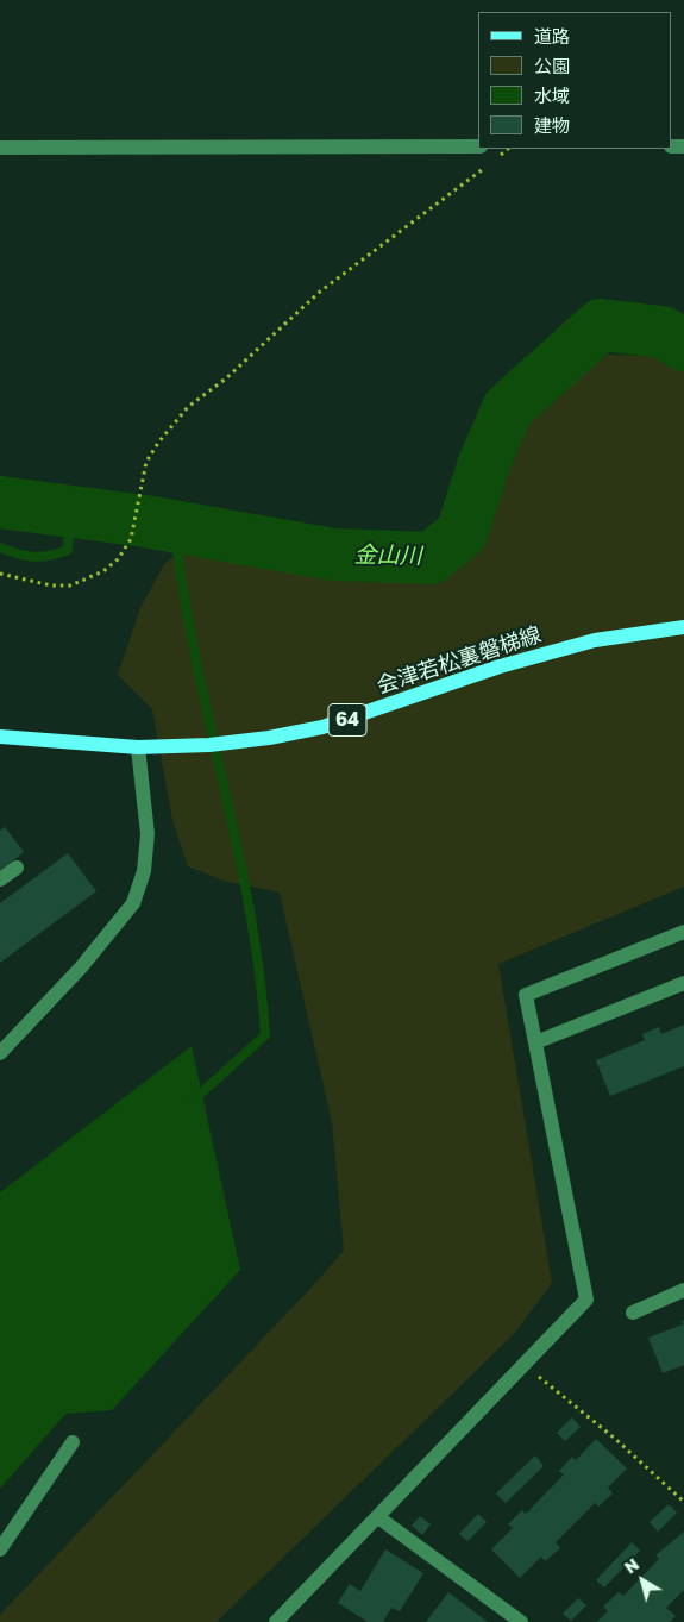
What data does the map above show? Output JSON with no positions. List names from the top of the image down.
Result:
{
  "streets": {
    "main road": ["会津若松裏磐梯線", "64"]
  },
  "water": ["金山川"],
  "legend": [
    "道路",
    "公園",
    "水域",
    "建物"
  ],
  "north": "top left"
}
